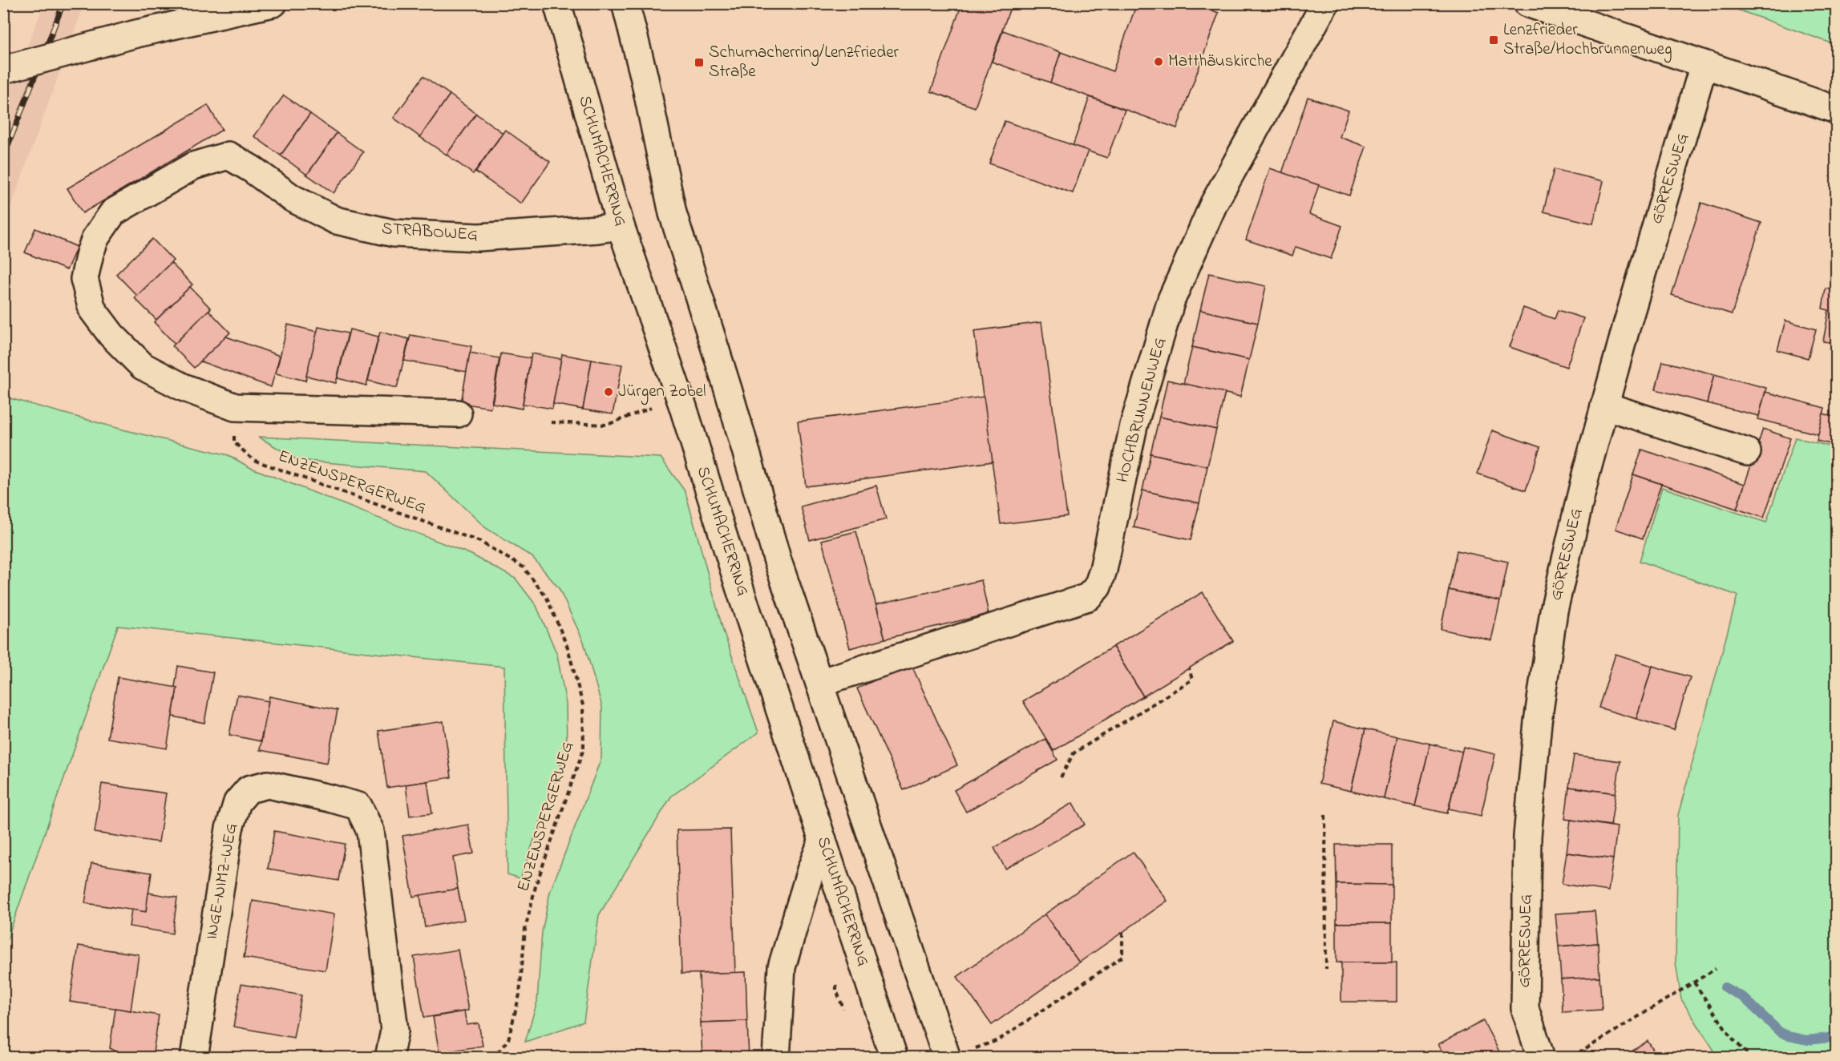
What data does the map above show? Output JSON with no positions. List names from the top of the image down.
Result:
{
  "streets": {
    "street": [
      "SCHUMACHERRING",
      "GÖRRESWEG",
      "STRABOWEG",
      "HOCHBRUNNENWEG",
      "INGE-NIMZ-WEG"
    ],
    "path": ["ENZENSPERGERWEG"]
  },
  "crossings": [
    ["SCHUMACHERRING", "STRABOWEG"],
    ["STRABOWEG", "ENZENSPERGERWEG"]
  ],
  "places": {
    "transit": ["Lenzfrieder Straße/Hochbrunnenweg", "Schumacherring/Lenzfrieder Straße"],
    "other": ["Matthäuskirche", "Jürgen Zobel"]
  }
}
